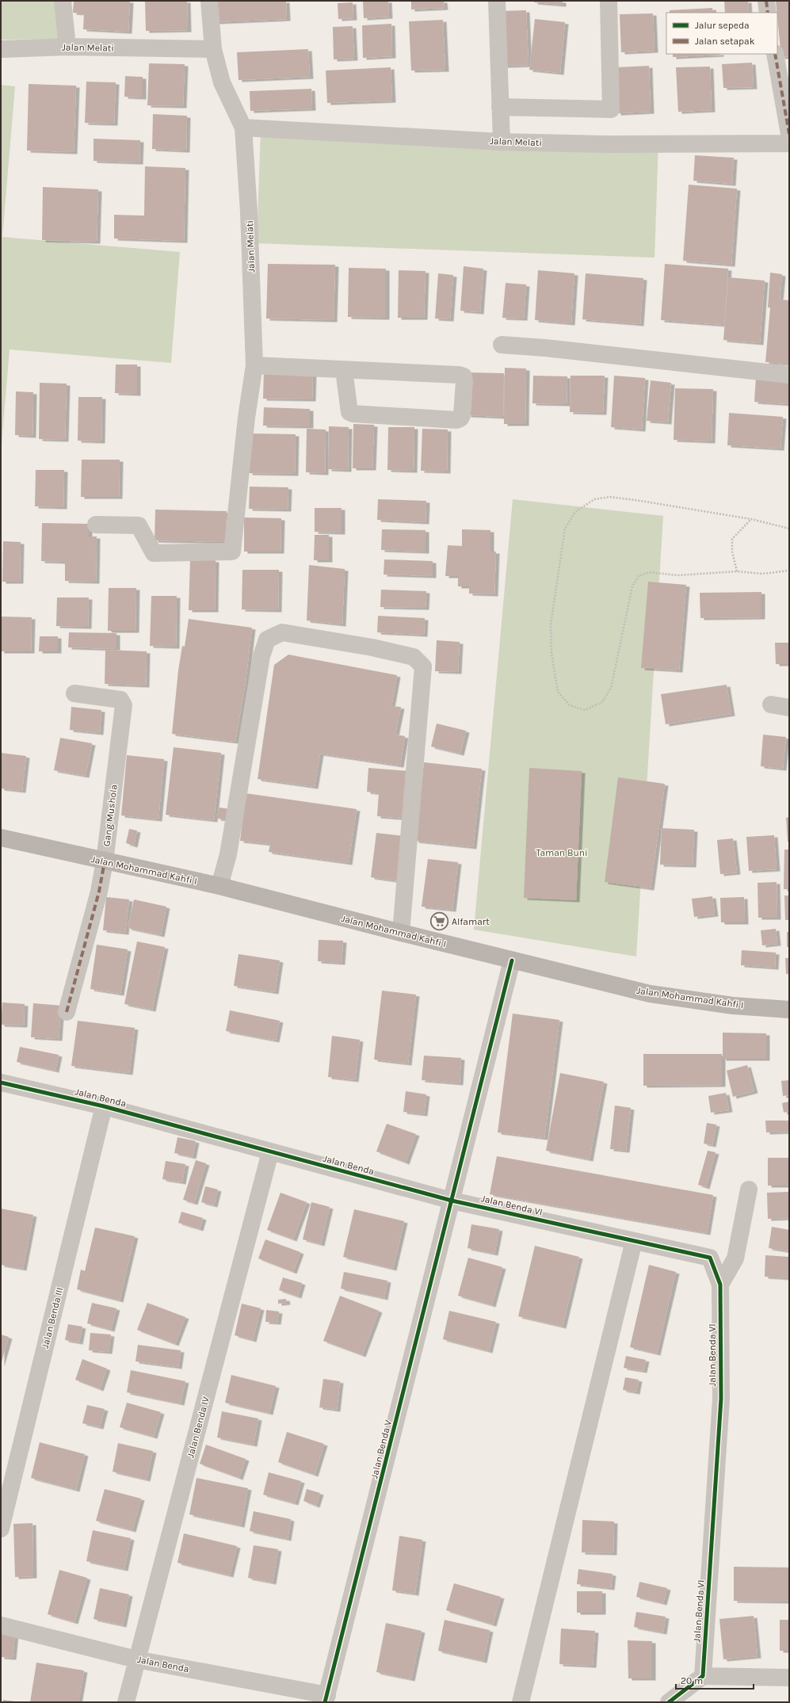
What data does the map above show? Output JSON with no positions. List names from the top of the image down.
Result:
{
  "streets": {
    "main road": ["Jalan Mohammad Kahfi I"],
    "street": [
      "Jalan Melati",
      "Gang Mushola",
      "Jalan Benda",
      "Jalan Benda VI",
      "Jalan Benda III",
      "Jalan Benda IV",
      "Jalan Benda V"
    ]
  },
  "crossings": [
    ["Gang Mushola", "Jalan Mohammad Kahfi I"],
    ["Jalan Benda", "Jalan Benda VI"],
    ["Jalan Benda", "Jalan Benda III"],
    ["Jalan Benda", "Jalan Benda IV"],
    ["Jalan Benda", "Jalan Benda V"],
    ["Jalan Benda VI", "Jalan Benda V"]
  ],
  "parks": ["Taman Buni"],
  "places": {
    "supermarket": ["Alfamart"]
  },
  "legend": ["Jalur sepeda", "Jalan setapak"],
  "scale_bar": "20 m"
}
